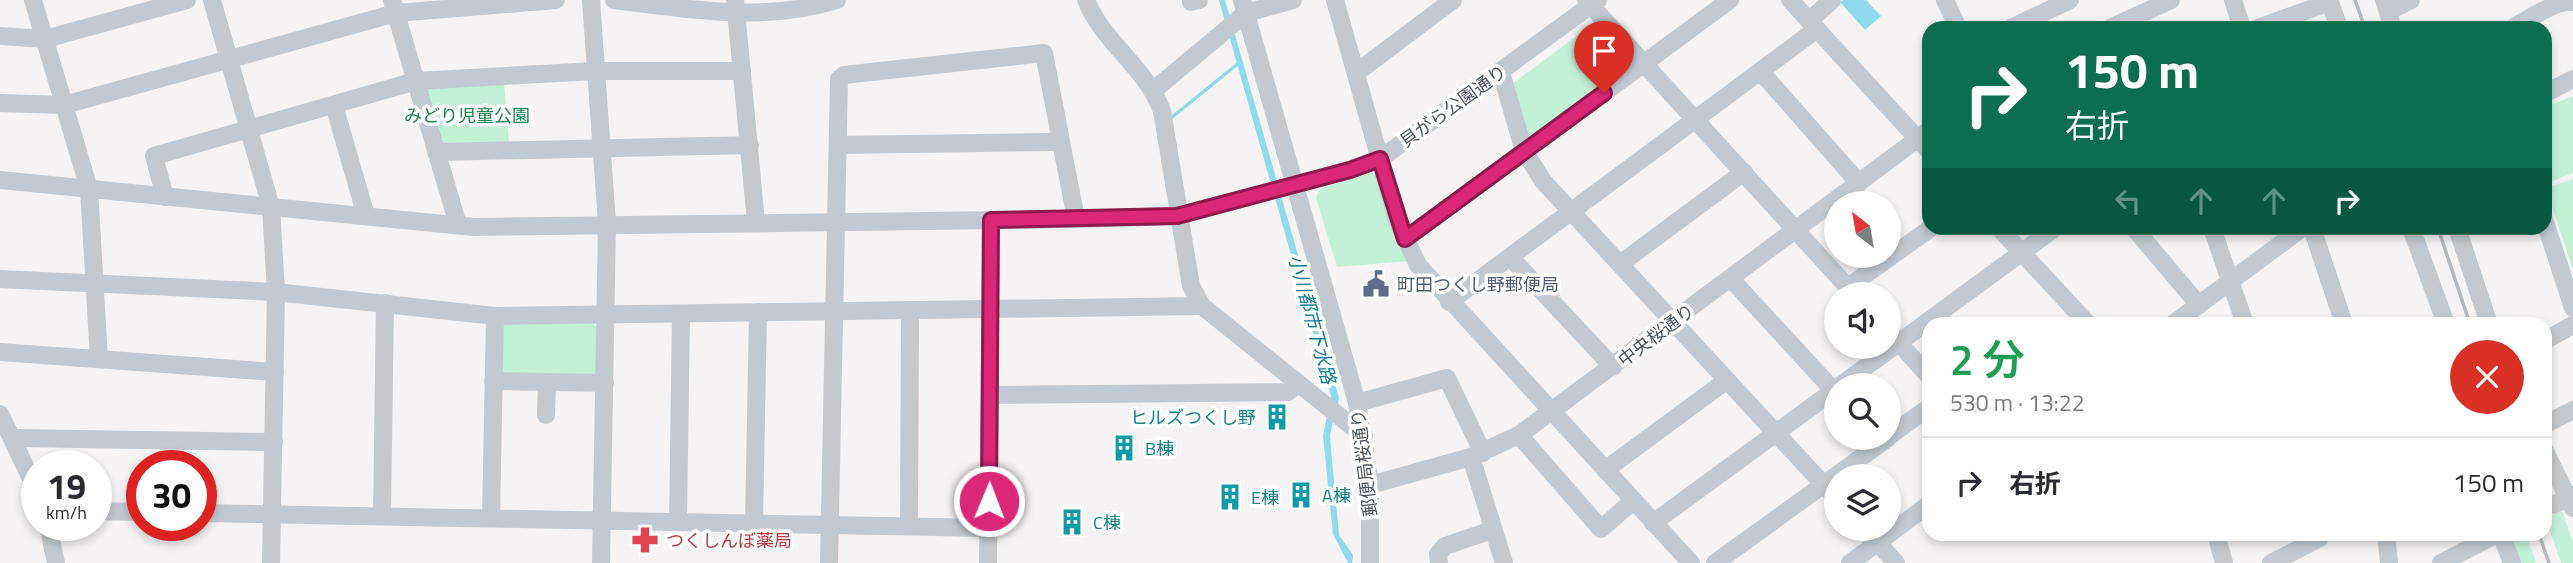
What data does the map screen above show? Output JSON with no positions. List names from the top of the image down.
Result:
{
  "streets": {
    "street": ["貝がら公園通り", "中央桜通り", "郵便局桜通り"]
  },
  "crossings": [
    ["貝がら公園通り", "郵便局桜通り"],
    ["中央桜通り", "郵便局桜通り"]
  ],
  "water": ["小川都市下水路"],
  "parks": ["みどり児童公園"],
  "places": {
    "public building": ["町田つくし野郵便局"],
    "building": [
      "ヒルズつくし野",
      "B棟",
      "A棟",
      "E棟",
      "C棟"
    ],
    "pharmacy": ["つくしんぼ薬局"]
  },
  "north": "top left",
  "page": {
    "turn": ["150 m", "右折"],
    "heading": ["2 分", "530 m · 13:22"],
    "list": [
      {
        "name": "右折",
        "value": "150 m"
      }
    ],
    "speed": "19 km/h",
    "limit": "30"
  }
}
